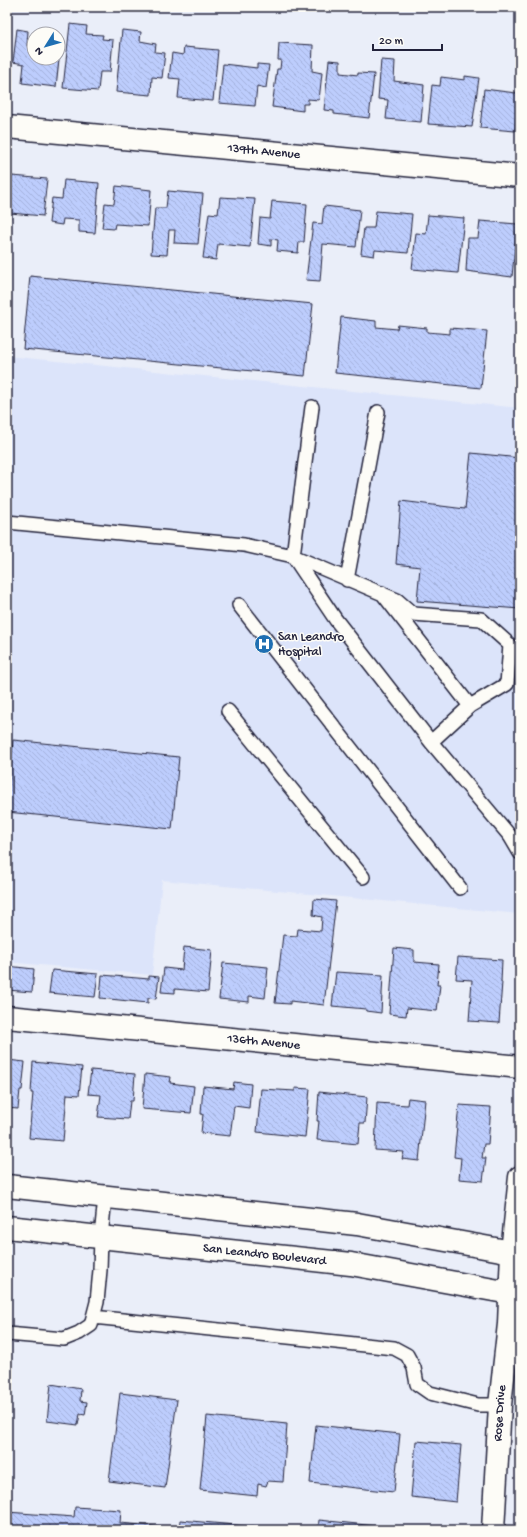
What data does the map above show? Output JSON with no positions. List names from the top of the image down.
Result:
{
  "streets": {
    "street": [
      "139th Avenue",
      "136th Avenue",
      "San Leandro Boulevard",
      "Rose Drive"
    ]
  },
  "crossings": [
    ["San Leandro Boulevard", "Rose Drive"]
  ],
  "places": {
    "hospital": ["San Leandro Hospital"]
  },
  "scale_bar": "20 m",
  "north": "bottom left"
}
